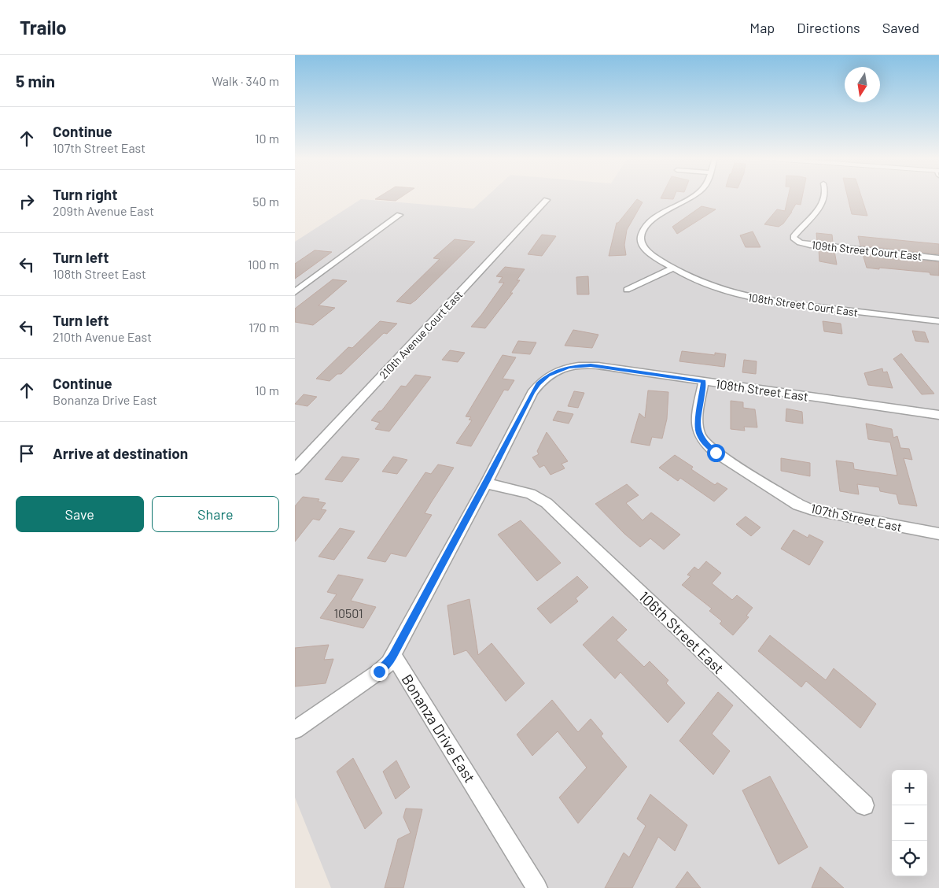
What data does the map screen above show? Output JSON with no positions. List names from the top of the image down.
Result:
{
  "streets": {
    "street": [
      "109th Street Court East",
      "108th Street Court East",
      "210th Avenue Court East",
      "108th Street East",
      "107th Street East",
      "106th Street East",
      "Bonanza Drive East"
    ]
  },
  "crossings": [
    ["108th Street East", "107th Street East"],
    ["108th Street East", "106th Street East"]
  ],
  "house_numbers": ["10501"],
  "north": "bottom",
  "page": {
    "header": "Trailo",
    "nav": ["Map", "Directions", "Saved"],
    "heading": ["5 min", "Walk · 340 m"],
    "list": [
      ["Continue", "107th Street East", "10 m"],
      ["Turn right", "209th Avenue East", "50 m"],
      ["Turn left", "108th Street East", "100 m"],
      ["Turn left", "210th Avenue East", "170 m"],
      ["Continue", "Bonanza Drive East", "10 m"],
      "Arrive at destination"
    ],
    "buttons": ["Save", "Share"],
    "map_buttons": ["+", "−"]
  }
}
